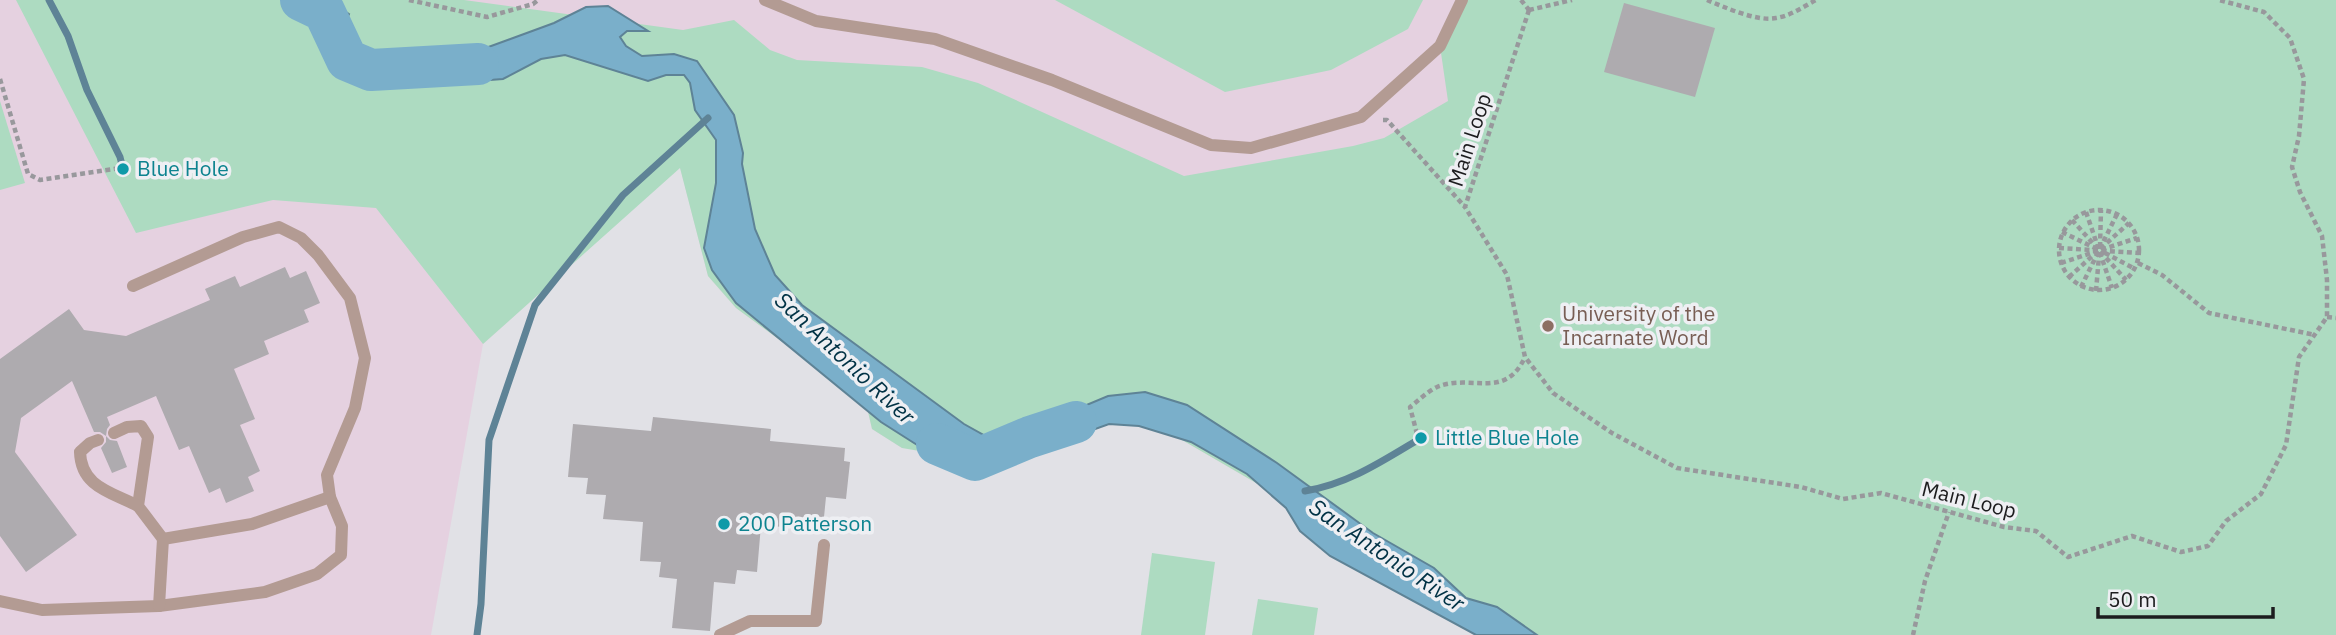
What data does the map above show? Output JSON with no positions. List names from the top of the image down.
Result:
{
  "streets": {
    "path": ["Main Loop"]
  },
  "water": ["San Antonio River"],
  "places": [
    "Blue Hole",
    "University of the Incarnate Word",
    "Little Blue Hole",
    "200 Patterson"
  ],
  "scale_bar": "50 m"
}
